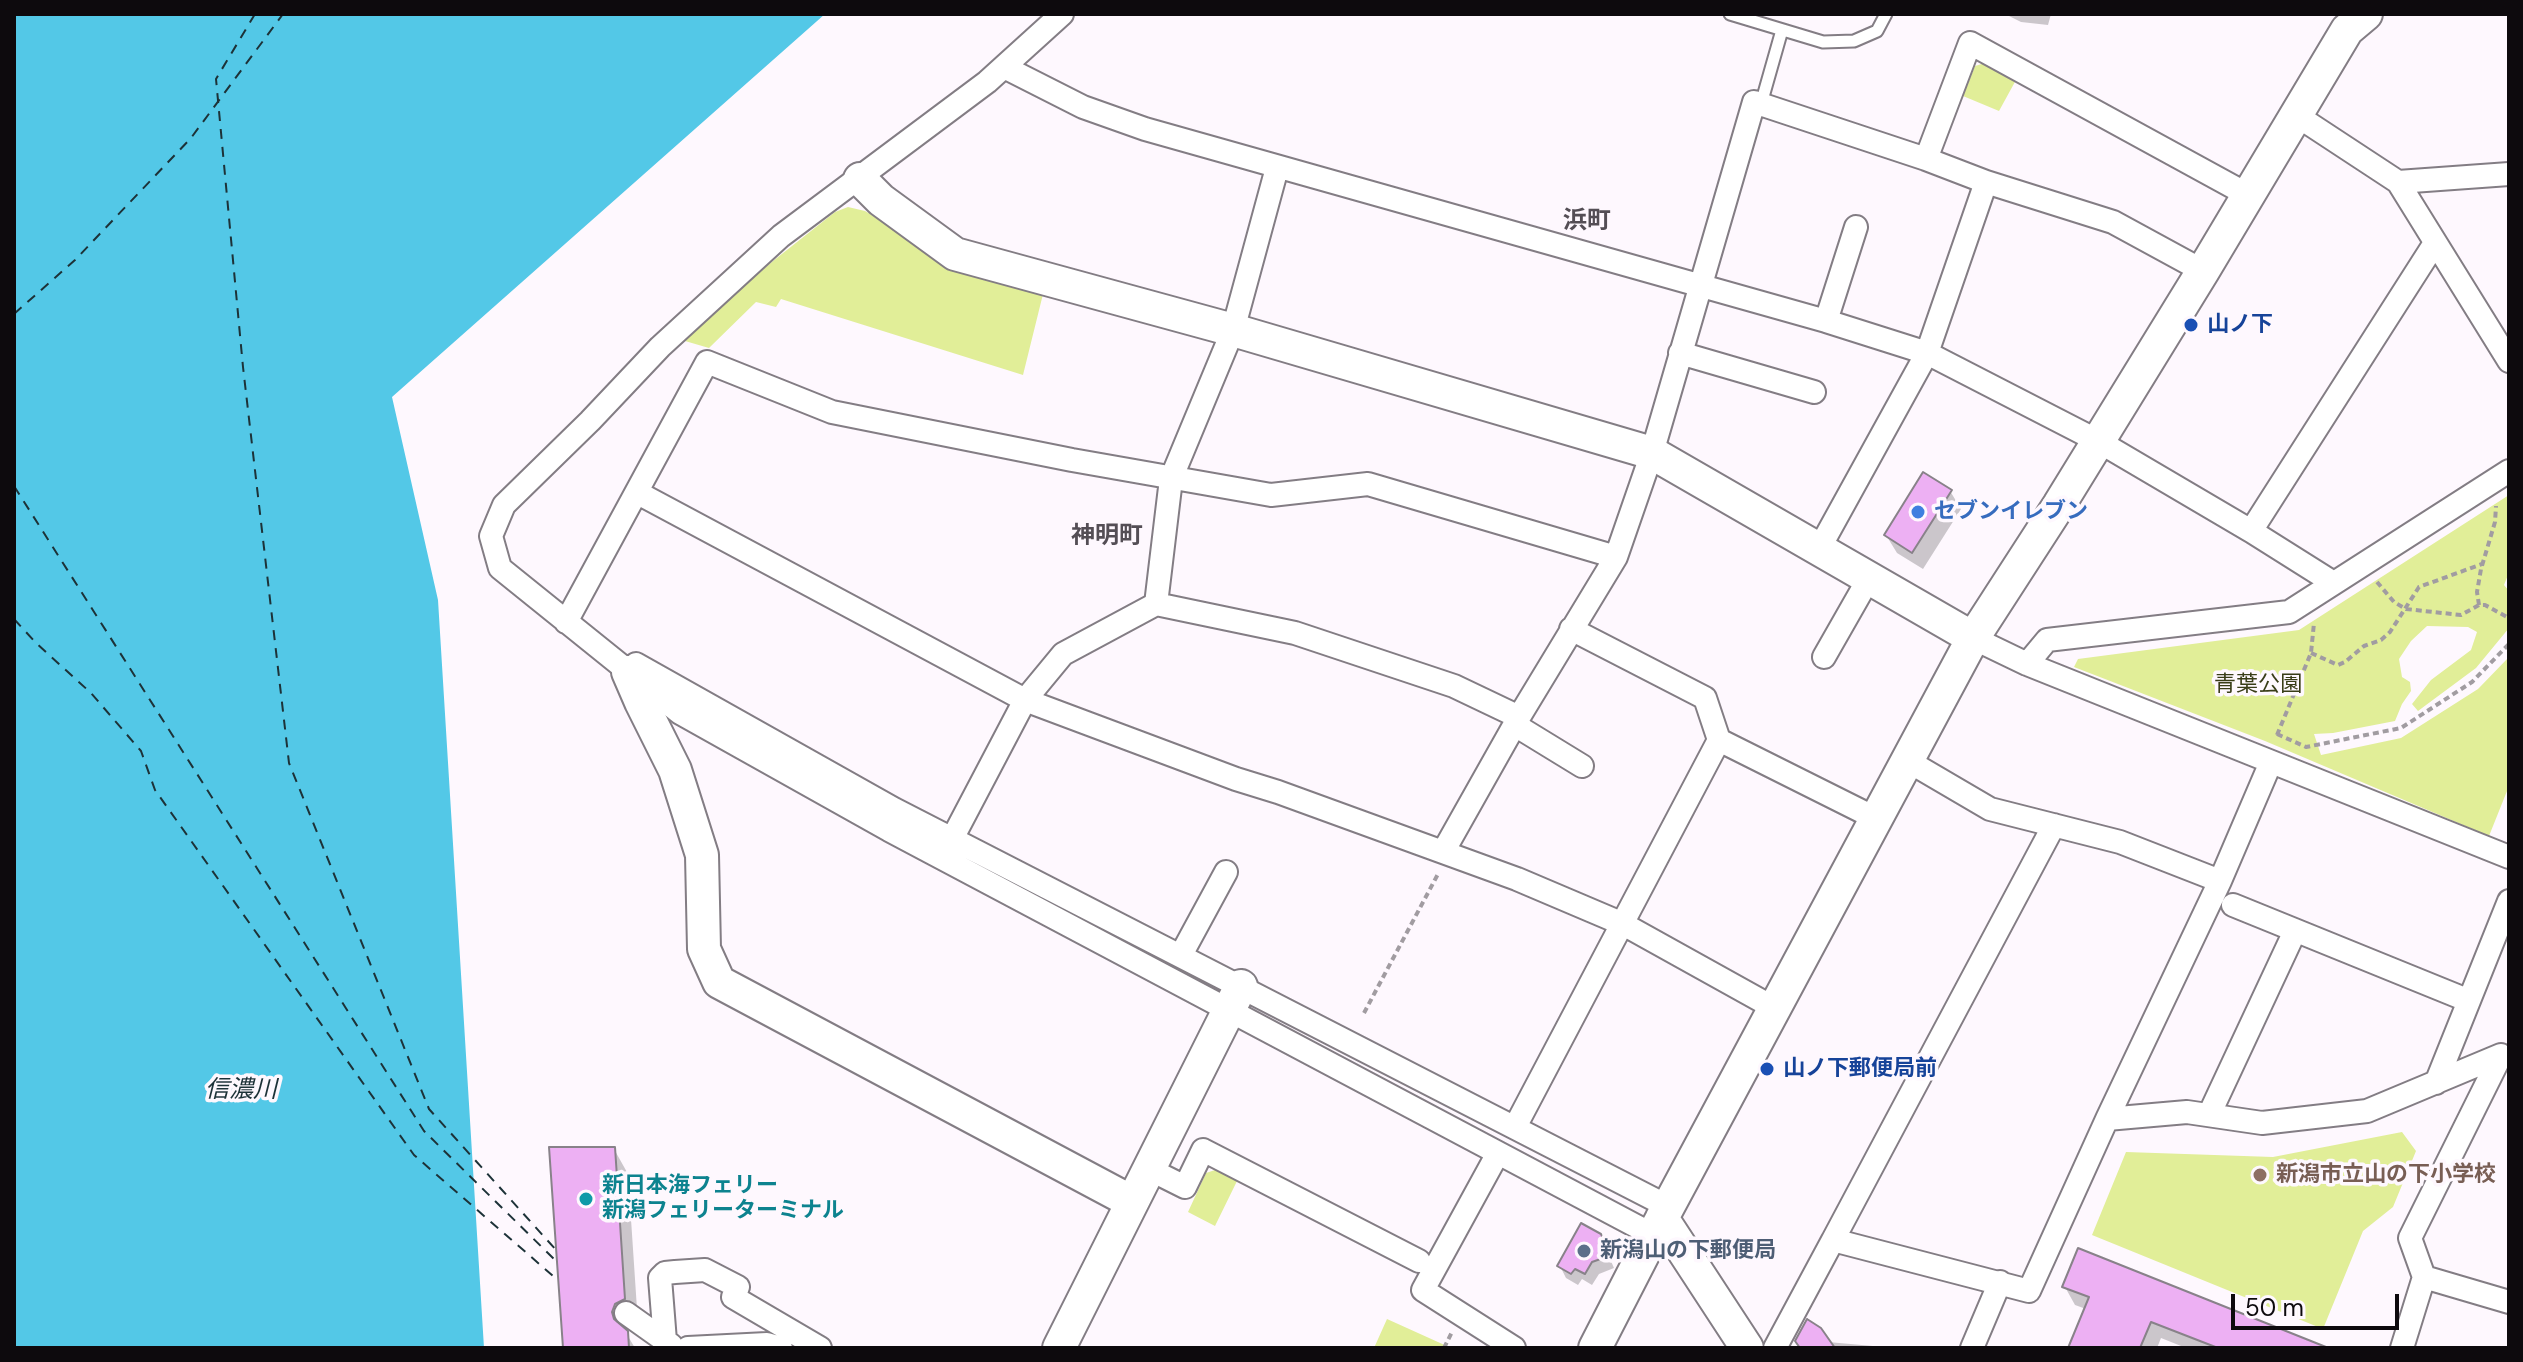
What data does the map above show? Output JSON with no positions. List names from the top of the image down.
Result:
{
  "districts": ["浜町", "神明町"],
  "water": ["信濃川"],
  "parks": ["青葉公園"],
  "places": [
    "山ノ下",
    "セブンイレブン",
    "山ノ下郵便局前",
    "新潟市立山の下小学校",
    "新日本海フェリー 新潟フェリーターミナル",
    "新潟山の下郵便局"
  ],
  "scale_bar": "50 m"
}
